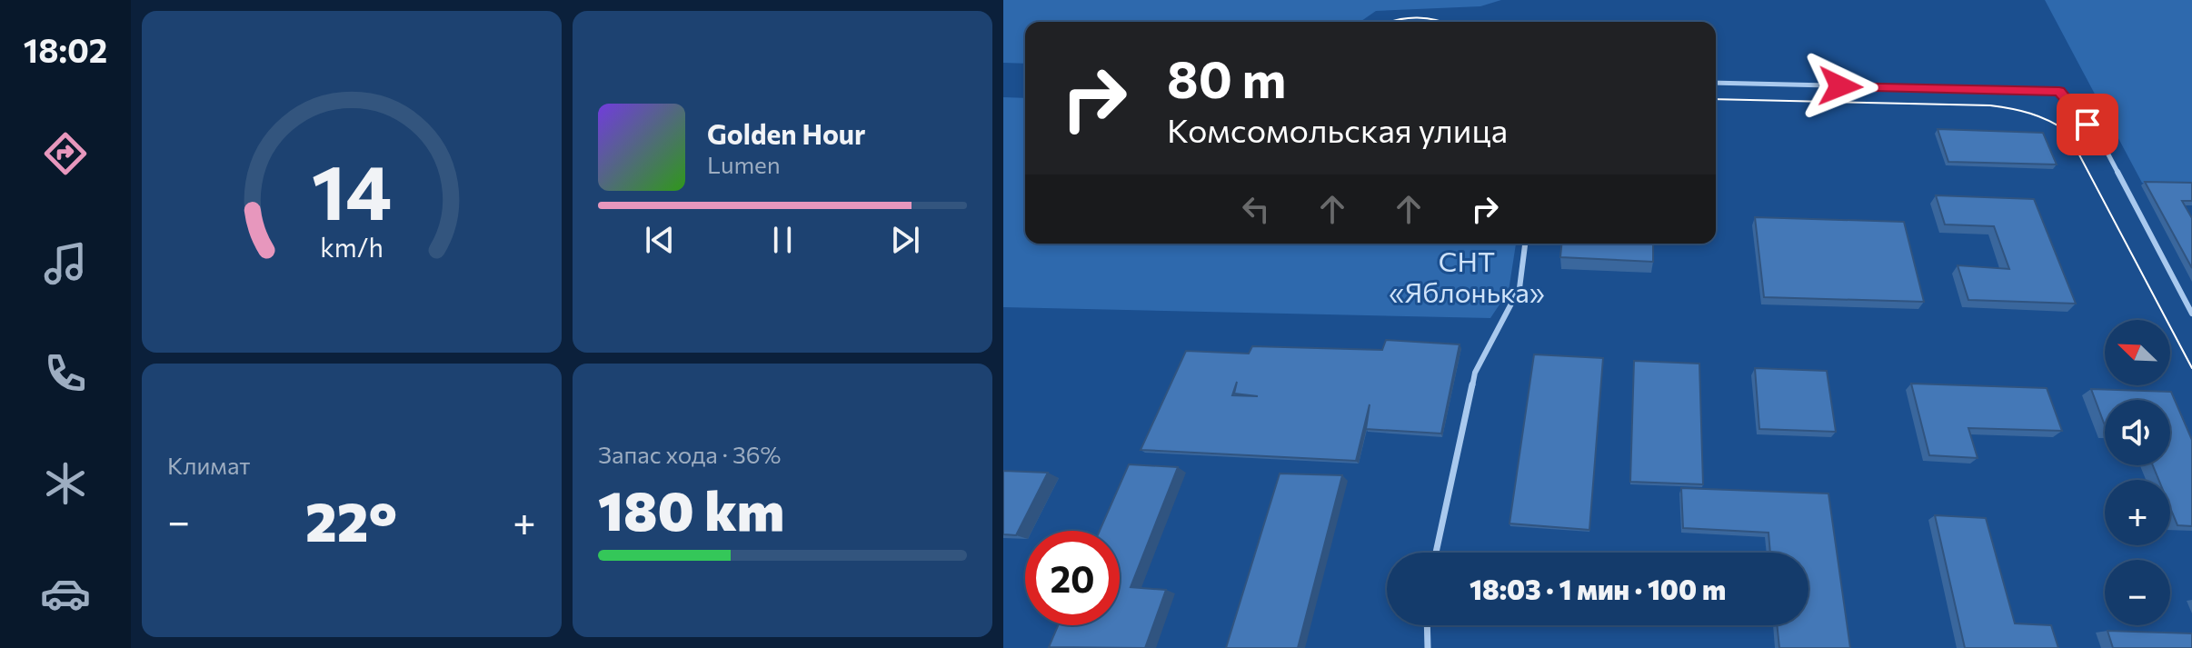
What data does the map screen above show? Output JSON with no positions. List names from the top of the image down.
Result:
{
  "parks": ["СНТ «Яблонька»"],
  "north": "top left",
  "page": {
    "tabs": "18:02",
    "turn": ["80 m", "Комсомольская улица"],
    "song": ["Golden Hour", "Lumen"],
    "map_buttons": ["+", "−"],
    "tile": [
      "Климат",
      ["Запас хода · 36%", "180 km"]
    ],
    "heat": ["−", "22°", "+"],
    "limit": "20",
    "trip": "18:03 · 1 мин · 100 m",
    "gauge": ["14", "km/h"]
  }
}
